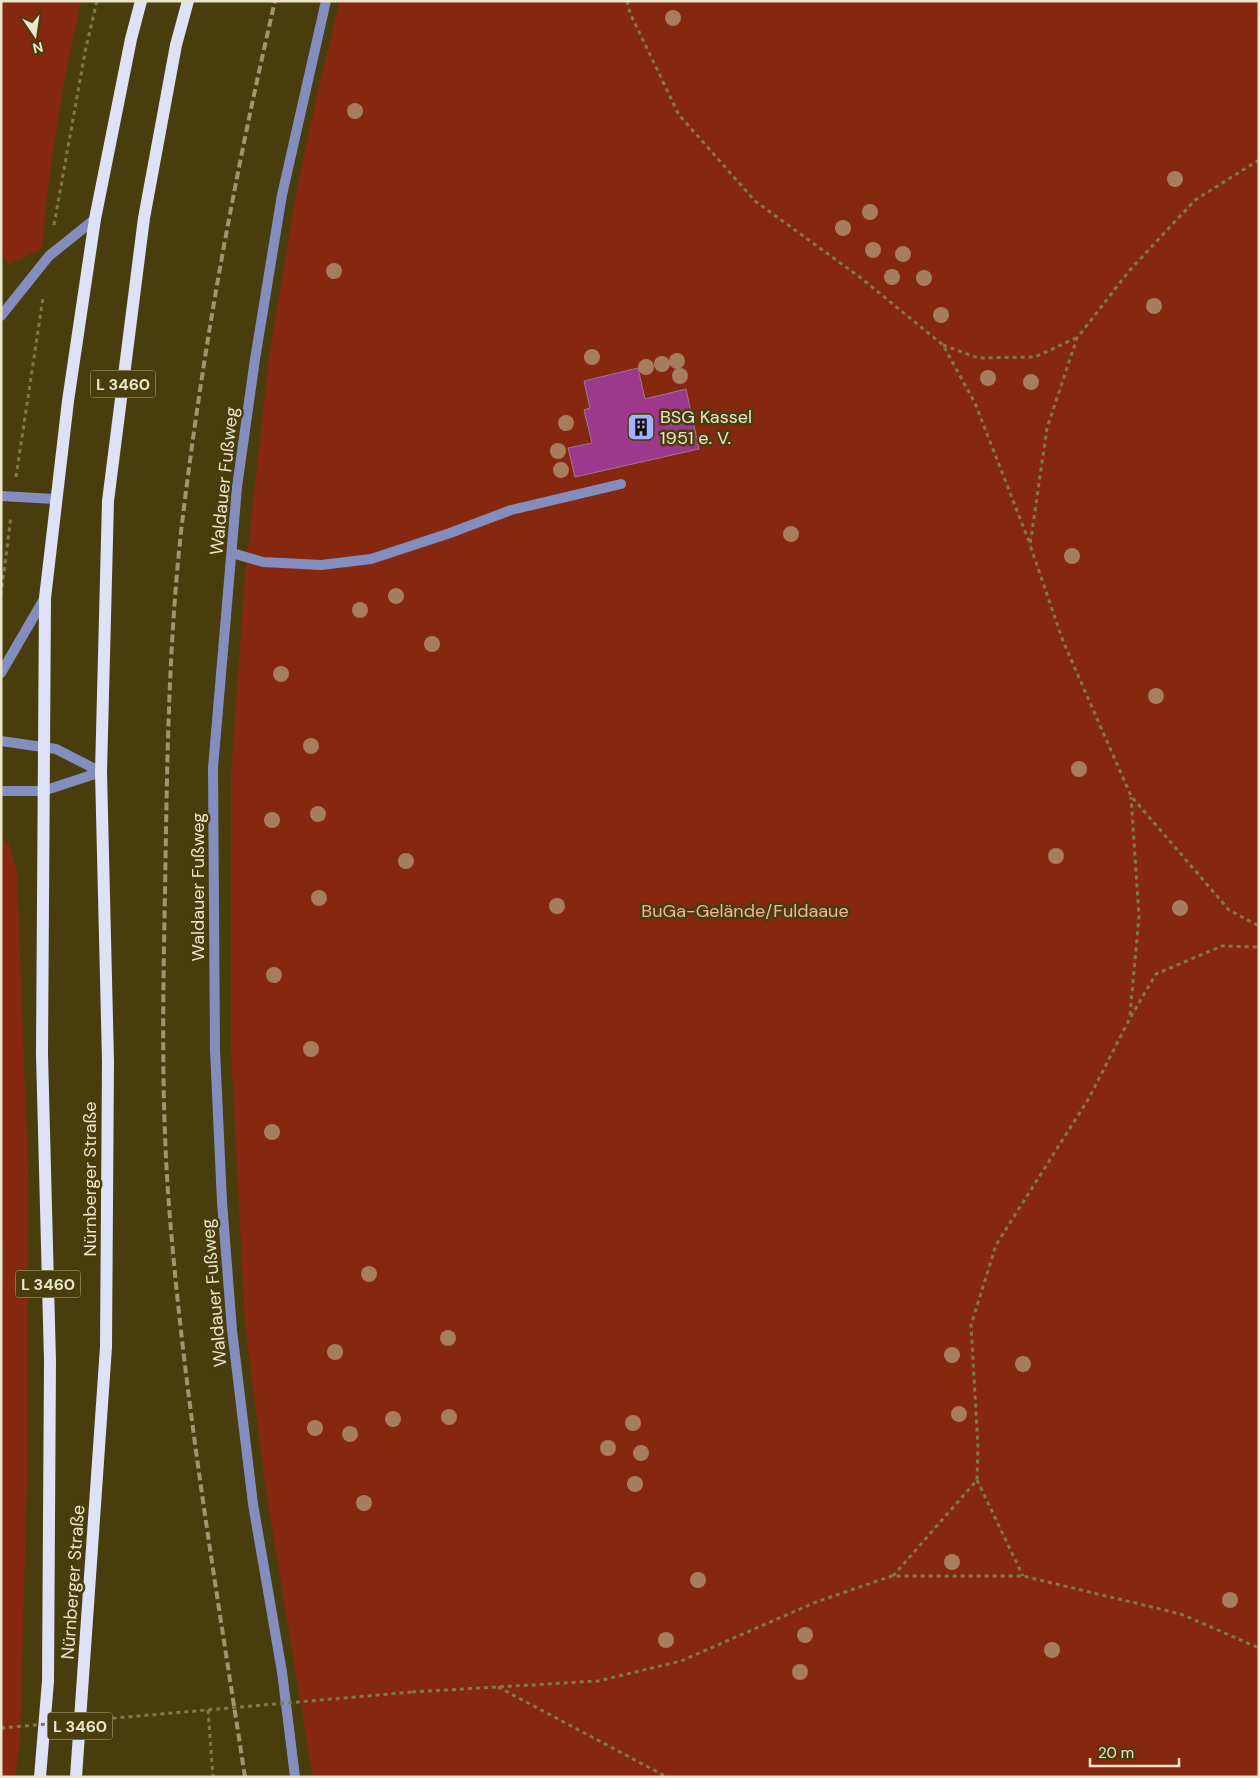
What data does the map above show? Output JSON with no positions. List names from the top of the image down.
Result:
{
  "streets": {
    "main road": ["L 3460", "Nürnberger Straße"],
    "street": ["Waldauer Fußweg"]
  },
  "crossings": [
    ["L 3460", "Nürnberger Straße"]
  ],
  "parks": ["BuGa-Gelände/Fuldaaue"],
  "places": {
    "building": ["BSG Kassel 1951 e. V."]
  },
  "scale_bar": "20 m",
  "north": "bottom"
}
